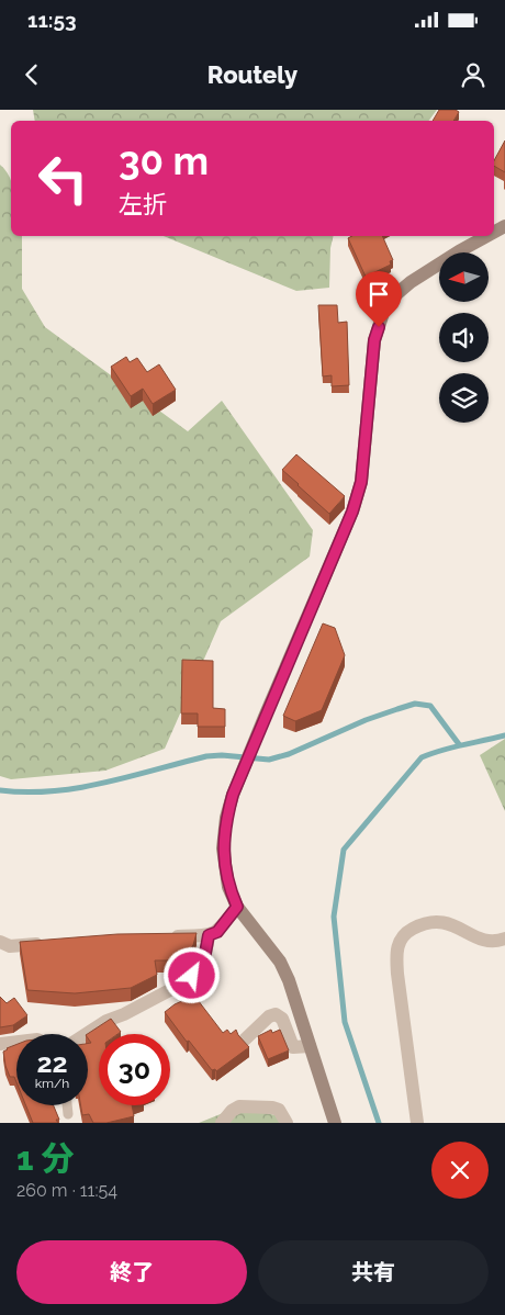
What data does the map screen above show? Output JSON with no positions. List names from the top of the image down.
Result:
{
  "north": "left",
  "page": {
    "status": "11:53",
    "header": "Routely",
    "turn": ["30 m", "左折"],
    "speed": "22 km/h",
    "limit": "30",
    "heading": ["1 分", "260 m · 11:54"],
    "buttons": ["終了", "共有"]
  }
}
